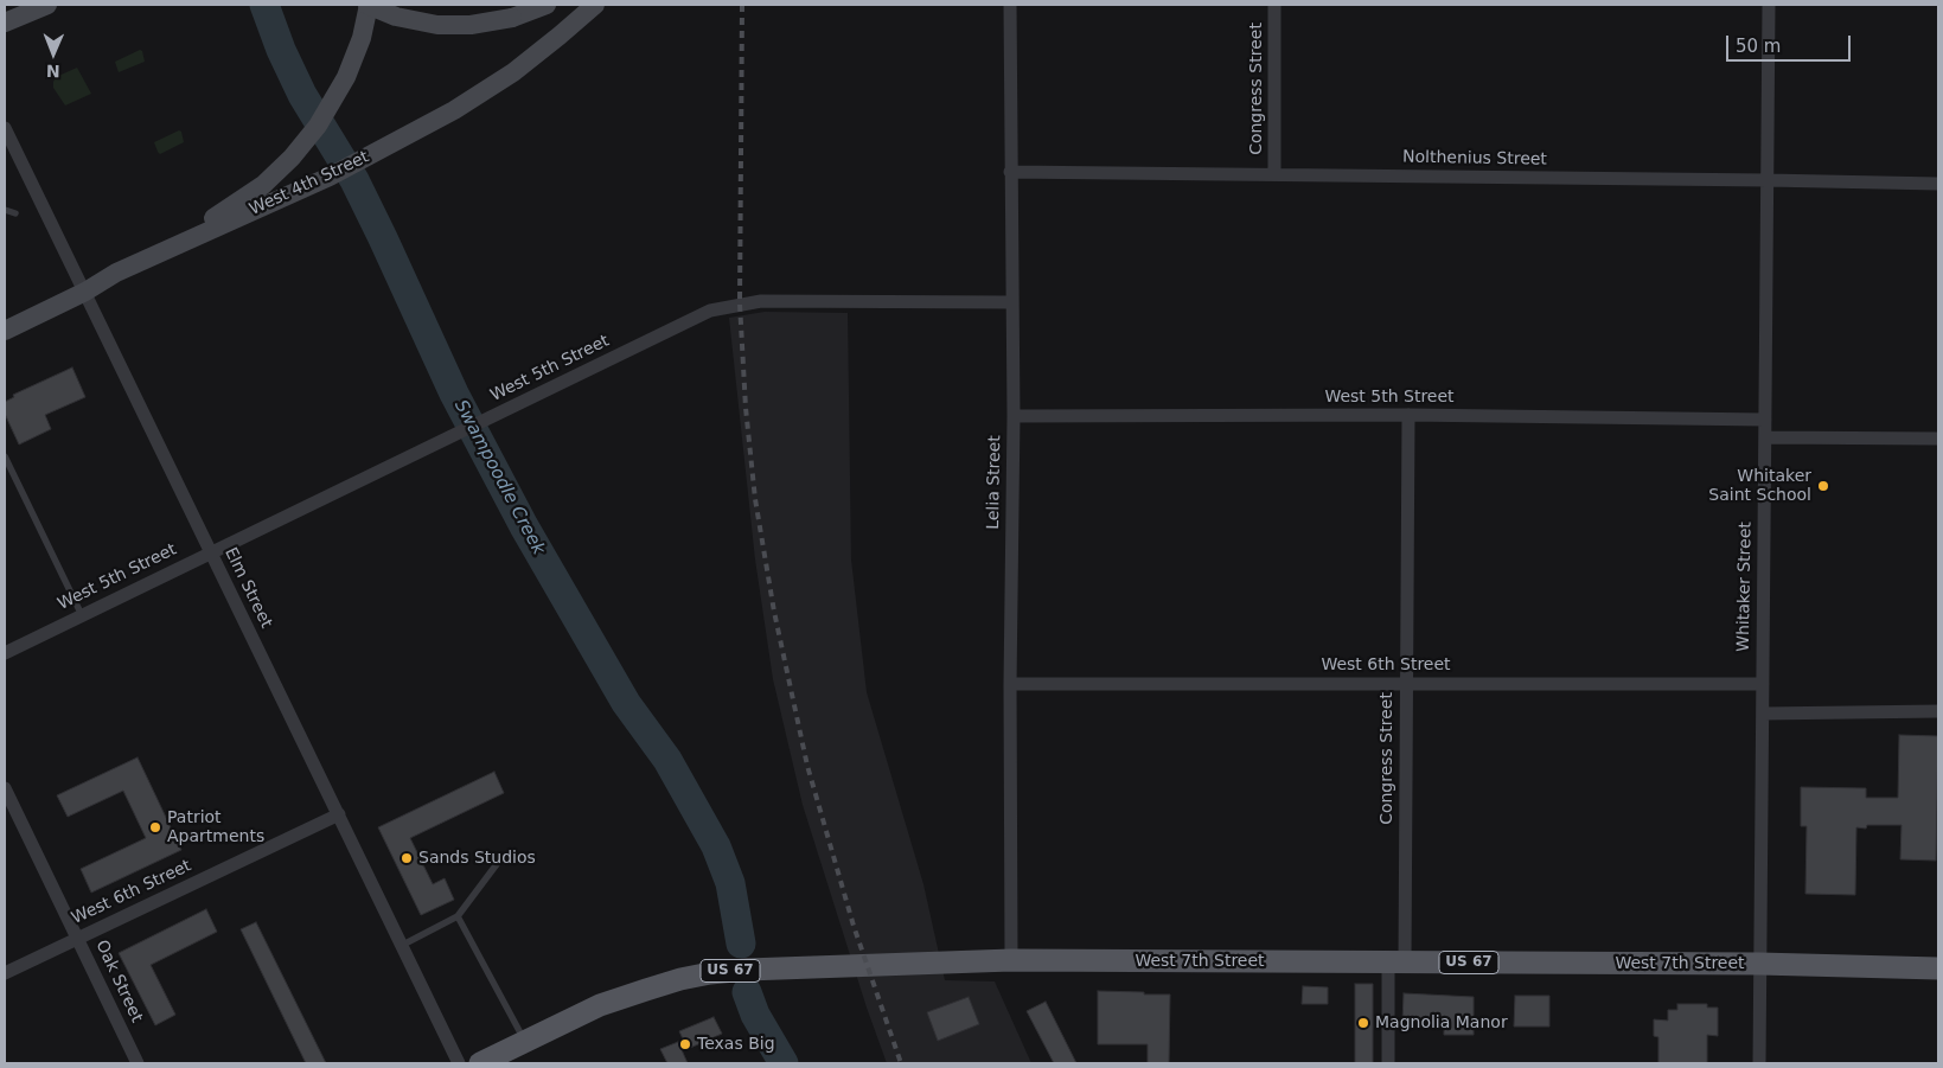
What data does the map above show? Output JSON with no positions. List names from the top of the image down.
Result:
{
  "streets": {
    "main road": ["West 4th Street", "West 7th Street", "US 67"],
    "street": [
      "Congress Street",
      "Nolthenius Street",
      "West 5th Street",
      "Lelia Street",
      "Whitaker Street",
      "Elm Street",
      "West 6th Street",
      "Oak Street"
    ]
  },
  "crossings": [
    ["Congress Street", "Nolthenius Street"],
    ["Congress Street", "West 5th Street"],
    ["Congress Street", "West 6th Street"],
    ["Congress Street", "West 7th Street"],
    ["Nolthenius Street", "Lelia Street"],
    ["Nolthenius Street", "Whitaker Street"],
    ["West 4th Street", "Elm Street"],
    ["West 5th Street", "Lelia Street"],
    ["West 5th Street", "Whitaker Street"],
    ["West 5th Street", "Elm Street"],
    ["Lelia Street", "West 6th Street"],
    ["Lelia Street", "West 7th Street"],
    ["Whitaker Street", "West 6th Street"],
    ["Whitaker Street", "West 7th Street"],
    ["Elm Street", "West 6th Street"],
    ["West 6th Street", "Oak Street"]
  ],
  "water": ["Swampoodle Creek"],
  "places": [
    "Whitaker Saint School",
    "Patriot Apartments",
    "Sands Studios",
    "Magnolia Manor",
    "Texas Big"
  ],
  "scale_bar": "50 m",
  "north": "bottom"
}
